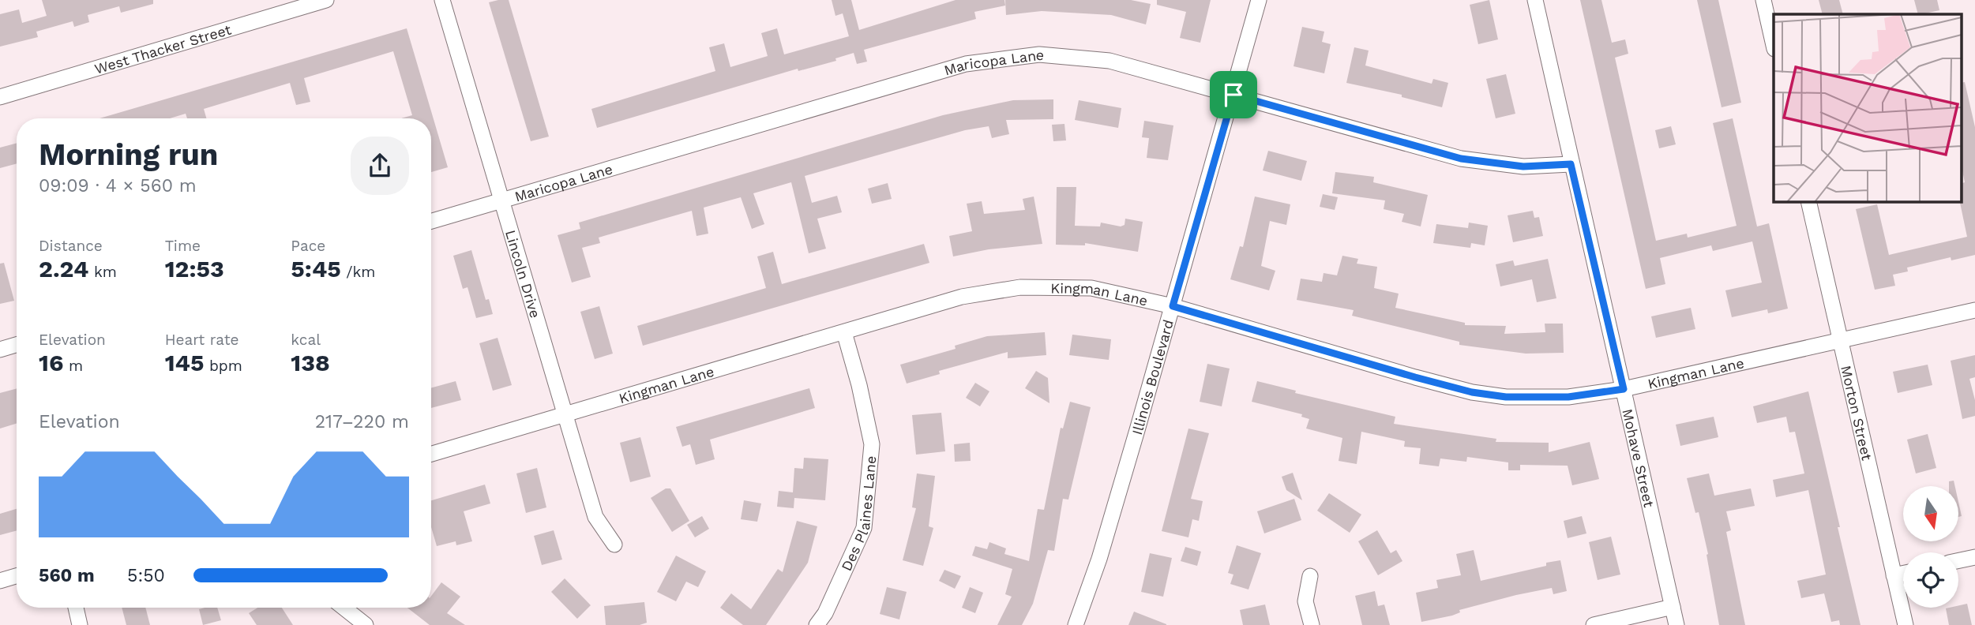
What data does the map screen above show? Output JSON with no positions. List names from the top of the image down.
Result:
{
  "streets": {
    "street": [
      "West Thacker Street",
      "Maricopa Lane",
      "Lincoln Drive",
      "Kingman Lane",
      "Illinois Boulevard",
      "Morton Street",
      "Mohave Street",
      "Des Plaines Lane"
    ]
  },
  "crossings": [
    ["Maricopa Lane", "Lincoln Drive"],
    ["Maricopa Lane", "Illinois Boulevard"],
    ["Maricopa Lane", "Mohave Street"],
    ["Lincoln Drive", "Kingman Lane"],
    ["Kingman Lane", "Illinois Boulevard"],
    ["Kingman Lane", "Morton Street"],
    ["Kingman Lane", "Mohave Street"],
    ["Kingman Lane", "Des Plaines Lane"]
  ],
  "north": "bottom",
  "page": {
    "heading": ["Morning run", "09:09 · 4 × 560 m"],
    "stats": [
      ["Distance", "2.24 km"],
      ["Time", "12:53"],
      ["Pace", "5:45 /km"],
      ["Elevation", "16 m"],
      ["Heart rate", "145 bpm"],
      ["kcal", "138"]
    ],
    "chart": ["Elevation", "217–220 m"],
    "list": [
      {
        "name": "560 m",
        "note": "5:50"
      }
    ]
  }
}
